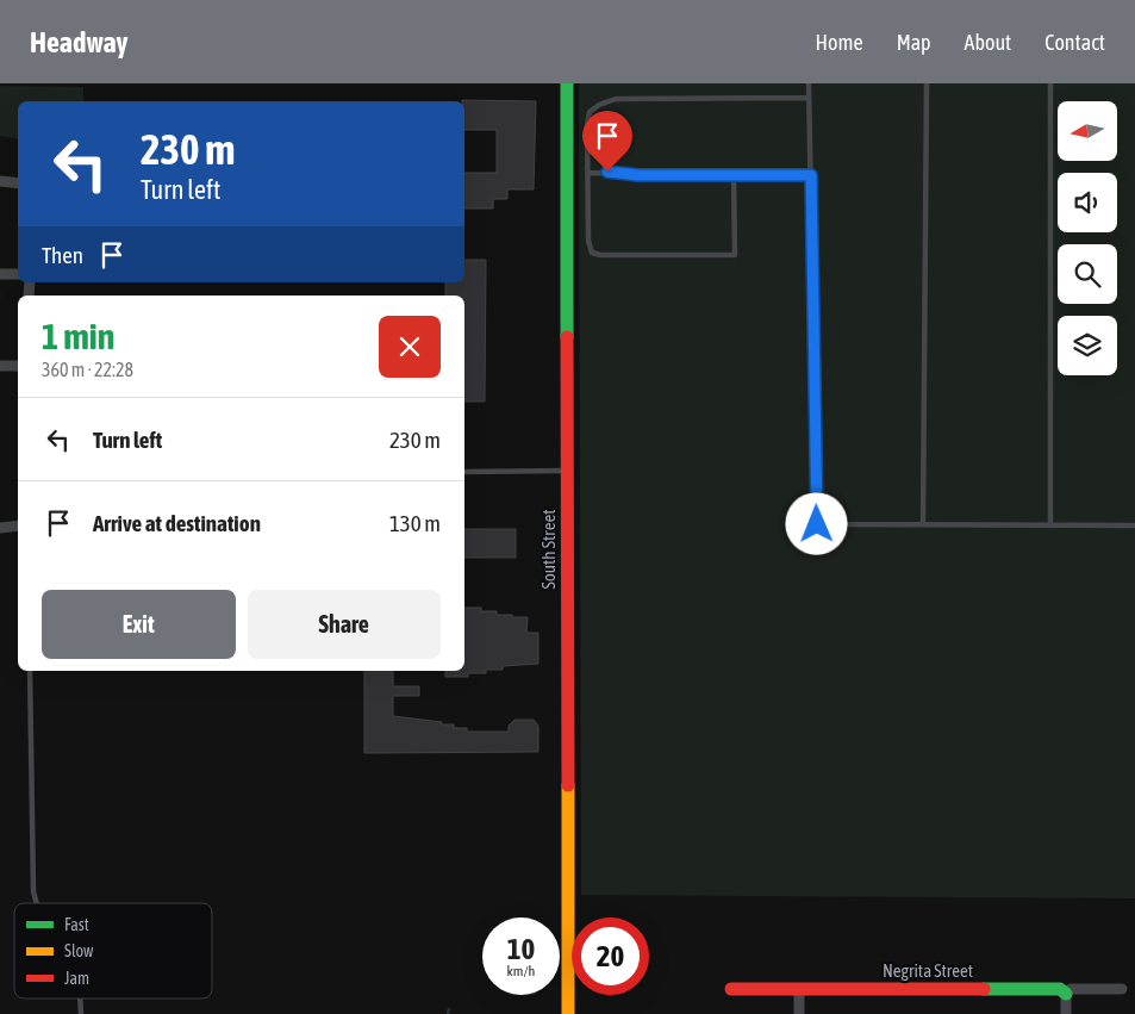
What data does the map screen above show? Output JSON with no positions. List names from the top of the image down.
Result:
{
  "streets": {
    "street": ["South Street", "Negrita Street"]
  },
  "legend": ["Fast", "Slow", "Jam"],
  "north": "left",
  "page": {
    "header": "Headway",
    "nav": [
      "Home",
      "Map",
      "About",
      "Contact"
    ],
    "turn": ["230 m", "Turn left"],
    "then": "Then",
    "heading": ["1 min", "360 m · 22:28"],
    "list": [
      {
        "name": "Turn left",
        "value": "230 m"
      },
      {
        "name": "Arrive at destination",
        "value": "130 m"
      }
    ],
    "buttons": ["Exit", "Share"],
    "speed": "10 km/h",
    "limit": "20"
  }
}
